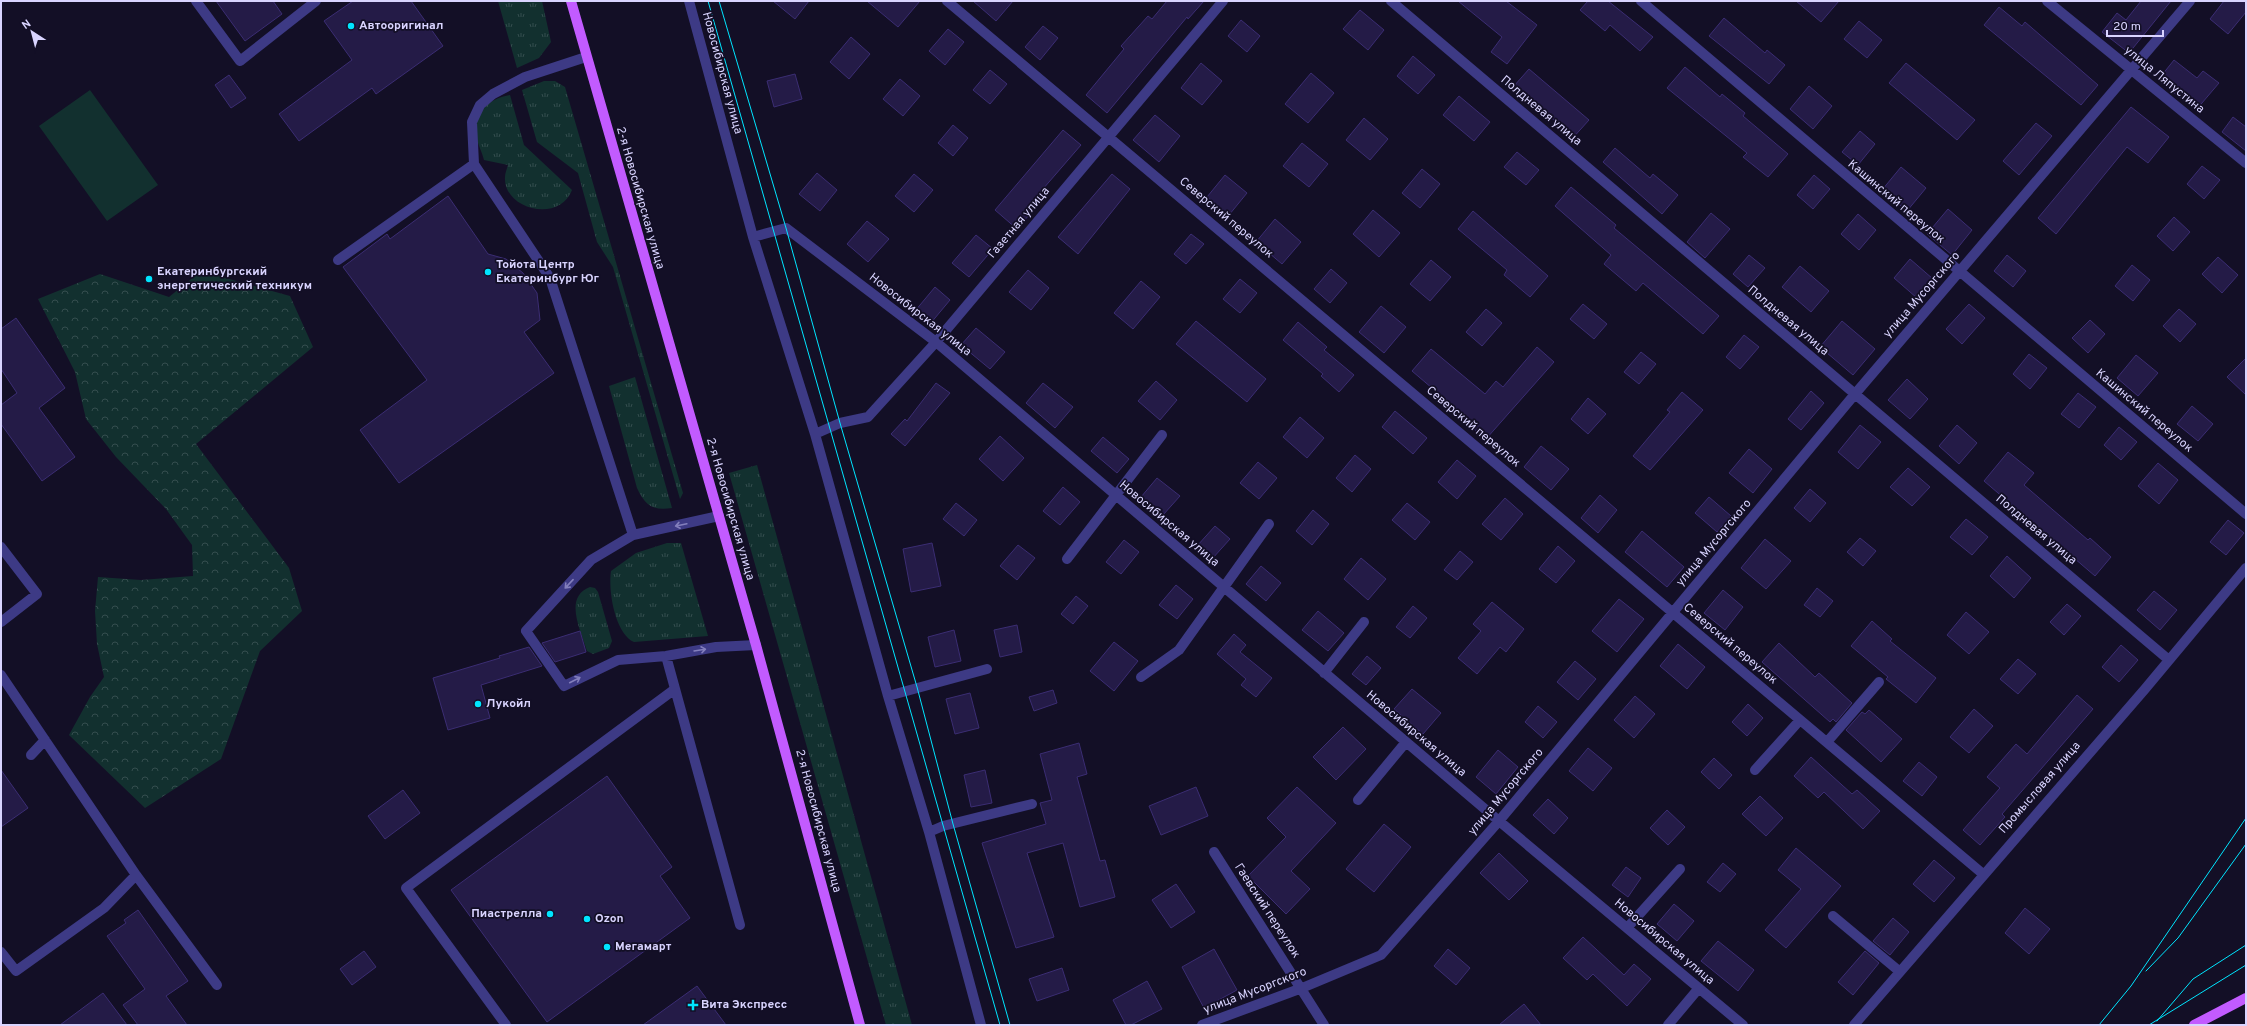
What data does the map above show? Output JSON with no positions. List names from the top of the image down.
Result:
{
  "streets": {
    "main road": ["2-я Новосибирская улица"],
    "street": [
      "Новосибирская улица",
      "улица Ляпустина",
      "Полдневая улица",
      "Кашинский переулок",
      "Северский переулок",
      "Газетная улица",
      "улица Мусоргского",
      "Промысловая улица",
      "Гаевский переулок"
    ]
  },
  "crossings": [
    ["Новосибирская улица", "Газетная улица"],
    ["Новосибирская улица", "улица Мусоргского"],
    ["улица Ляпустина", "улица Мусоргского"],
    ["Полдневая улица", "улица Мусоргского"],
    ["Полдневая улица", "Промысловая улица"],
    ["Кашинский переулок", "улица Мусоргского"],
    ["Северский переулок", "Газетная улица"],
    ["Северский переулок", "улица Мусоргского"],
    ["Северский переулок", "Промысловая улица"],
    ["улица Мусоргского", "Гаевский переулок"]
  ],
  "places": {
    "other": [
      "Автооригинал",
      "Тойота Центр Екатеринбург Юг",
      "Екатеринбургский энергетический техникум",
      "Лукойл",
      "Пиастрелла",
      "Ozon",
      "Мегамарт"
    ],
    "health": ["Вита Экспресс"]
  },
  "scale_bar": "20 m",
  "north": "top left"
}
